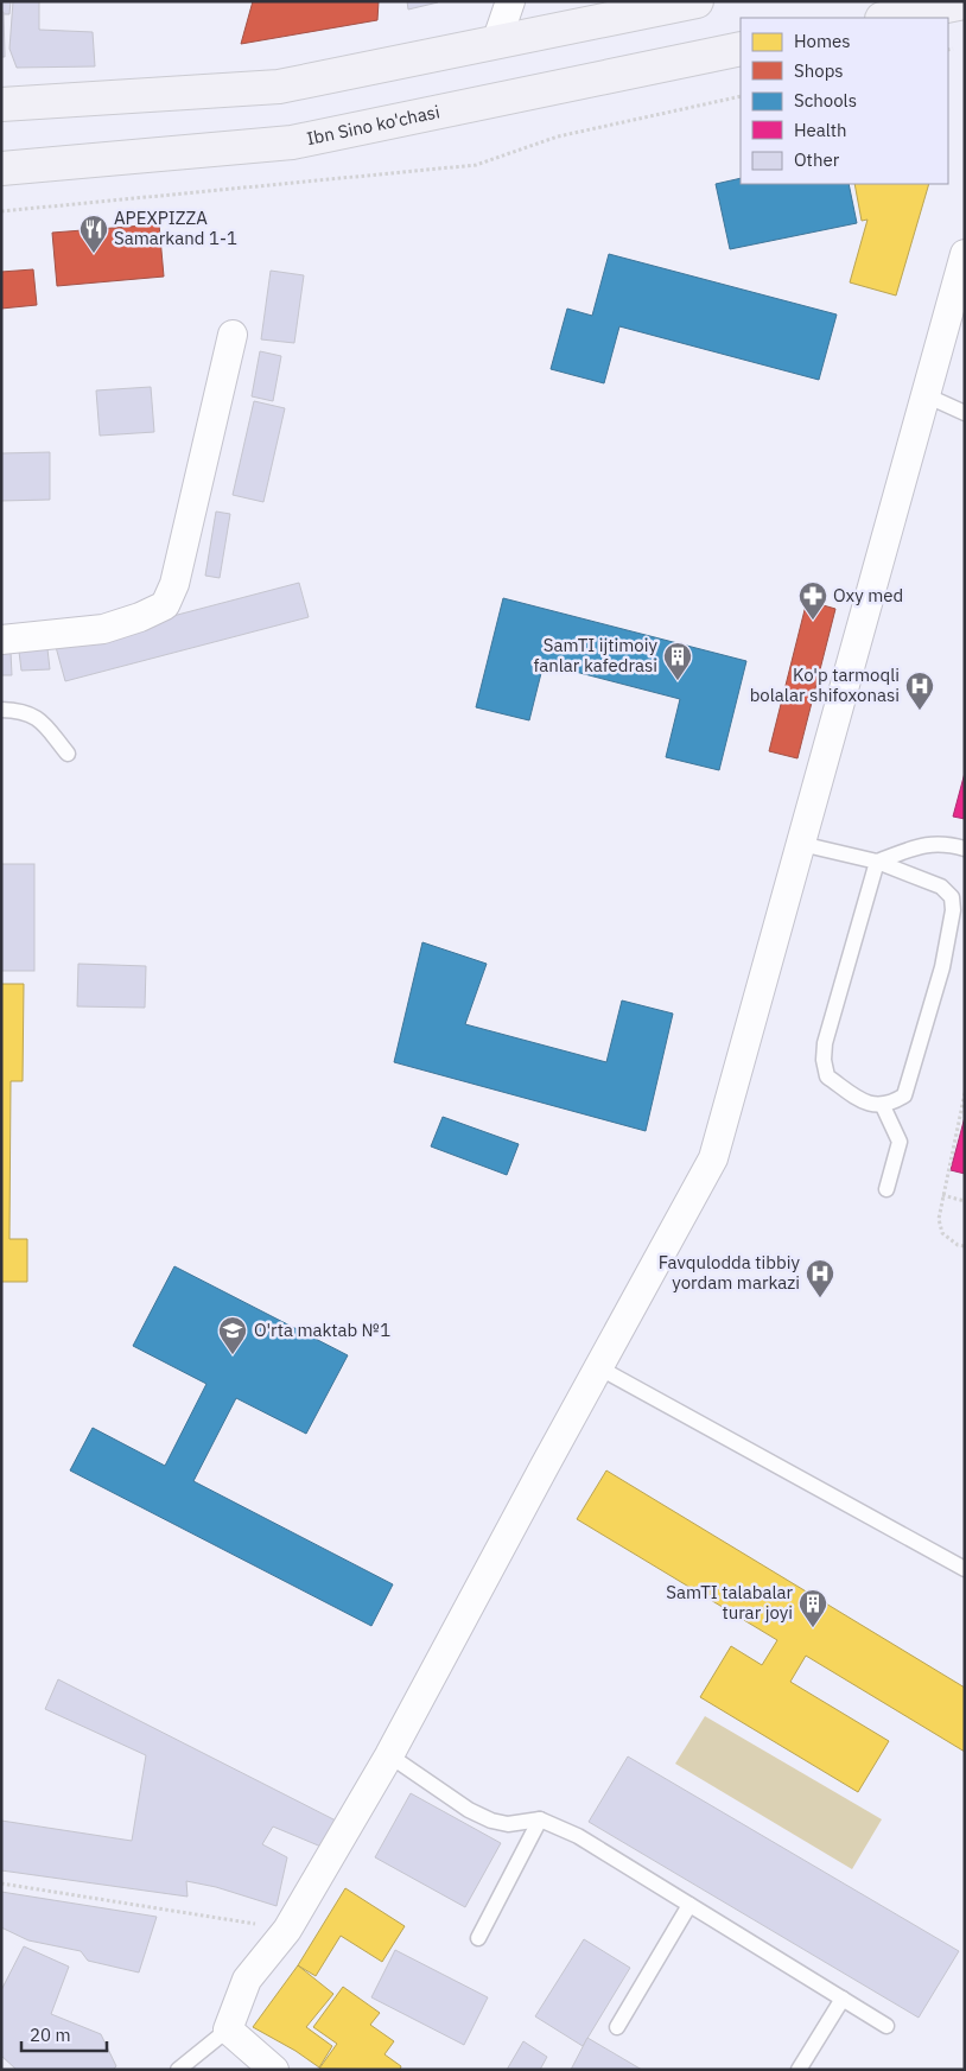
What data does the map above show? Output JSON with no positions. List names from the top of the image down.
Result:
{
  "streets": {
    "main road": ["Ibn Sino ko'chasi"]
  },
  "places": {
    "restaurant": ["APEXPIZZA Samarkand 1-1"],
    "pharmacy": ["Oxy med"],
    "building": ["SamTI ijtimoiy fanlar kafedrasi", "SamTI talabalar turar joyi"],
    "hospital": ["Ko'p tarmoqli bolalar shifoxonasi", "Favqulodda tibbiy yordam markazi"],
    "school or university": ["O'rta maktab №1"]
  },
  "legend": [
    "Homes",
    "Shops",
    "Schools",
    "Health",
    "Other"
  ],
  "scale_bar": "20 m"
}
